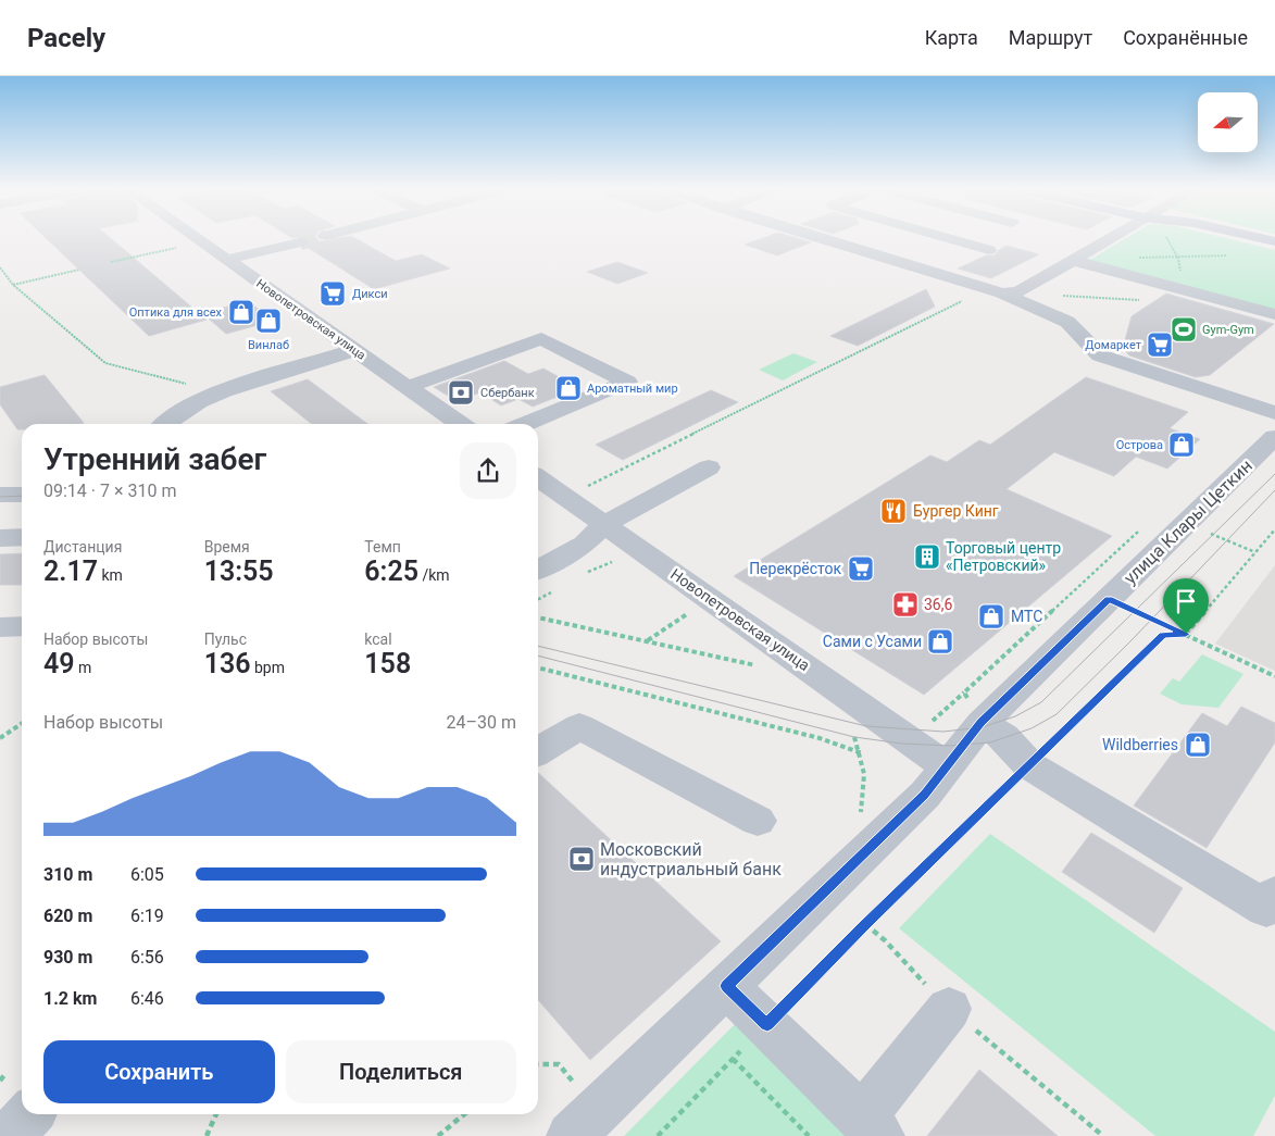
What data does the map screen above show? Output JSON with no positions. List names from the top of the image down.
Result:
{
  "streets": {
    "street": ["Новопетровская улица", "улица Клары Цеткин"]
  },
  "crossings": [
    ["Новопетровская улица", "улица Клары Цеткин"]
  ],
  "places": {
    "supermarket": ["Дикси", "Домаркет", "Перекрёсток"],
    "shop": [
      "Оптика для всех",
      "Винлаб",
      "Ароматный мир",
      "Острова",
      "МТС",
      "Сами с Усами",
      "Wildberries"
    ],
    "sports": ["Gym-Gym"],
    "bank": ["Сбербанк", "Московский индустриальный банк"],
    "restaurant": ["Бургер Кинг"],
    "building": ["Торговый центр «Петровский»"],
    "pharmacy": ["36,6"]
  },
  "north": "left",
  "page": {
    "header": "Pacely",
    "nav": ["Карта", "Маршрут", "Сохранённые"],
    "heading": ["Утренний забег", "09:14 · 7 × 310 m"],
    "stats": [
      ["Дистанция", "2.17 km"],
      ["Время", "13:55"],
      ["Темп", "6:25 /km"],
      ["Набор высоты", "49 m"],
      ["Пульс", "136 bpm"],
      ["kcal", "158"]
    ],
    "chart": ["Набор высоты", "24–30 m"],
    "list": [
      {
        "name": "310 m",
        "note": "6:05"
      },
      {
        "name": "620 m",
        "note": "6:19"
      },
      {
        "name": "930 m",
        "note": "6:56"
      },
      {
        "name": "1.2 km",
        "note": "6:46"
      }
    ],
    "buttons": ["Сохранить", "Поделиться"]
  }
}
